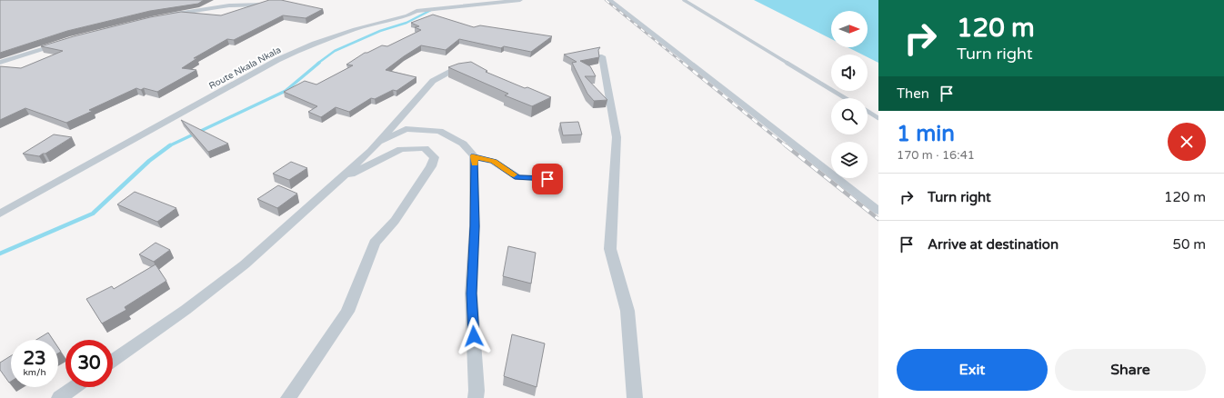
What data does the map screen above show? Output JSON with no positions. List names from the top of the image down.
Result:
{
  "streets": {
    "street": ["Route Nkala Nkala"]
  },
  "north": "right",
  "page": {
    "turn": ["120 m", "Turn right"],
    "then": "Then",
    "heading": ["1 min", "170 m · 16:41"],
    "list": [
      {
        "name": "Turn right",
        "value": "120 m"
      },
      {
        "name": "Arrive at destination",
        "value": "50 m"
      }
    ],
    "speed": "23 km/h",
    "limit": "30",
    "buttons": ["Exit", "Share"]
  }
}
